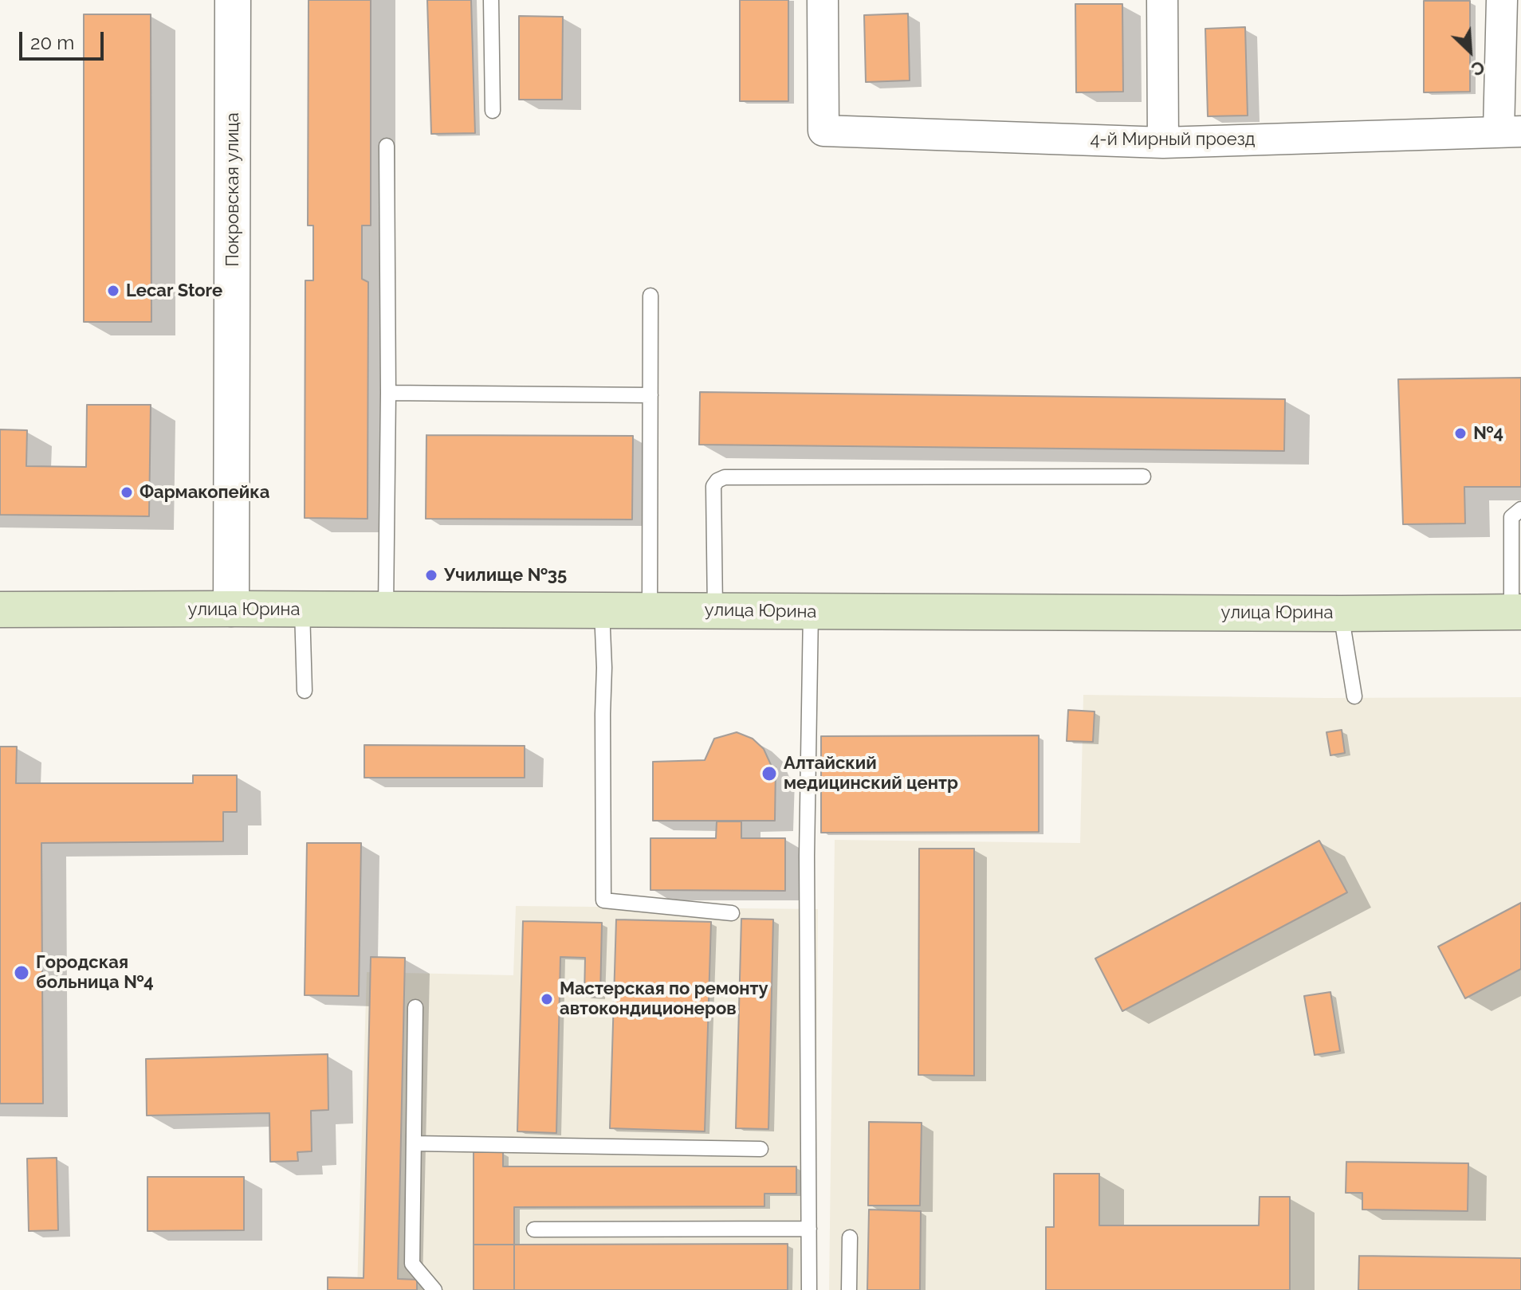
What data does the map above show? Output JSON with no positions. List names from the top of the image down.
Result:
{
  "streets": {
    "main road": ["улица Юрина"],
    "street": ["4-й Мирный проезд", "Покровская улица"]
  },
  "crossings": [
    ["Покровская улица", "улица Юрина"]
  ],
  "places": [
    "Lecar Store",
    "№4",
    "Фармакопейка",
    "Училище №35",
    "Алтайский медицинский центр",
    "Городская больница №4",
    "Мастерская по ремонту автокондиционеров"
  ],
  "scale_bar": "20 m",
  "north": "bottom right"
}
